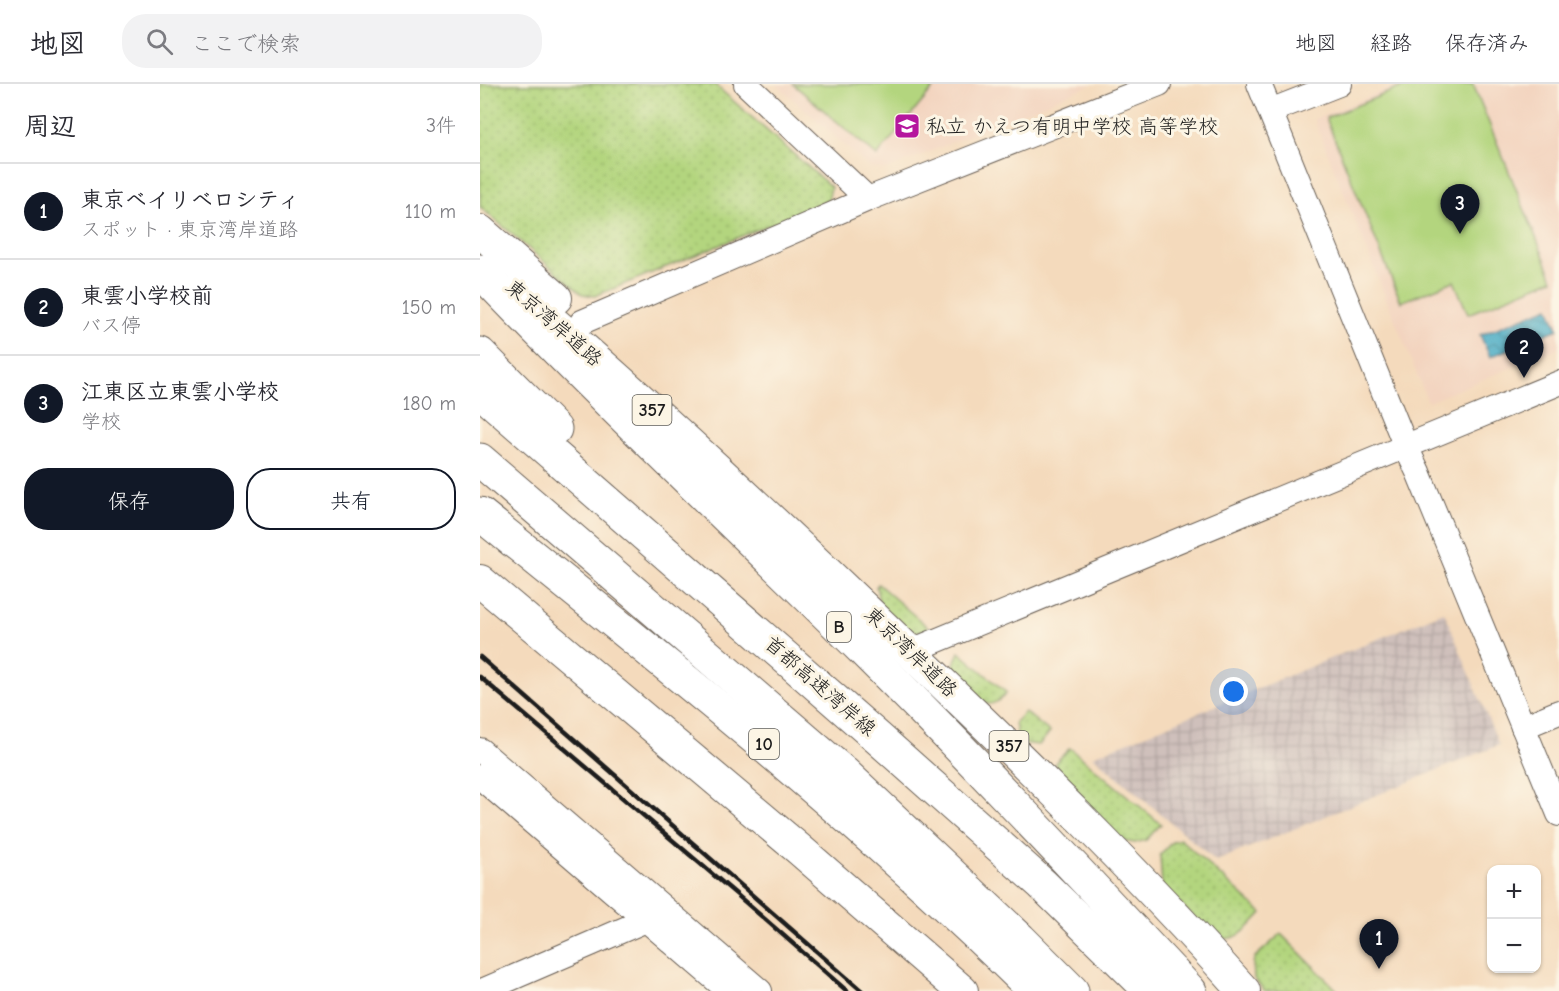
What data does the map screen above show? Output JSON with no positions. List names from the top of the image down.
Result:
{
  "streets": {
    "highway": [
      "東京湾岸道路",
      "357",
      "B",
      "首都高速湾岸線",
      "10"
    ]
  },
  "places": {
    "school or university": ["私立 かえつ有明中学校 高等学校"]
  },
  "page": {
    "header": "地図",
    "search": "ここで検索",
    "nav": ["地図", "経路", "保存済み"],
    "heading": ["周辺", "3件"],
    "list": [
      {
        "mark": "1",
        "name": "東京ベイリベロシティ",
        "note": "スポット · 東京湾岸道路",
        "value": "110 m"
      },
      {
        "mark": "2",
        "name": "東雲小学校前",
        "note": "バス停",
        "value": "150 m"
      },
      {
        "mark": "3",
        "name": "江東区立東雲小学校",
        "note": "学校",
        "value": "180 m"
      }
    ],
    "pins": ["3", "2", "1"],
    "buttons": ["保存", "共有"],
    "map_buttons": ["+", "−"]
  }
}
